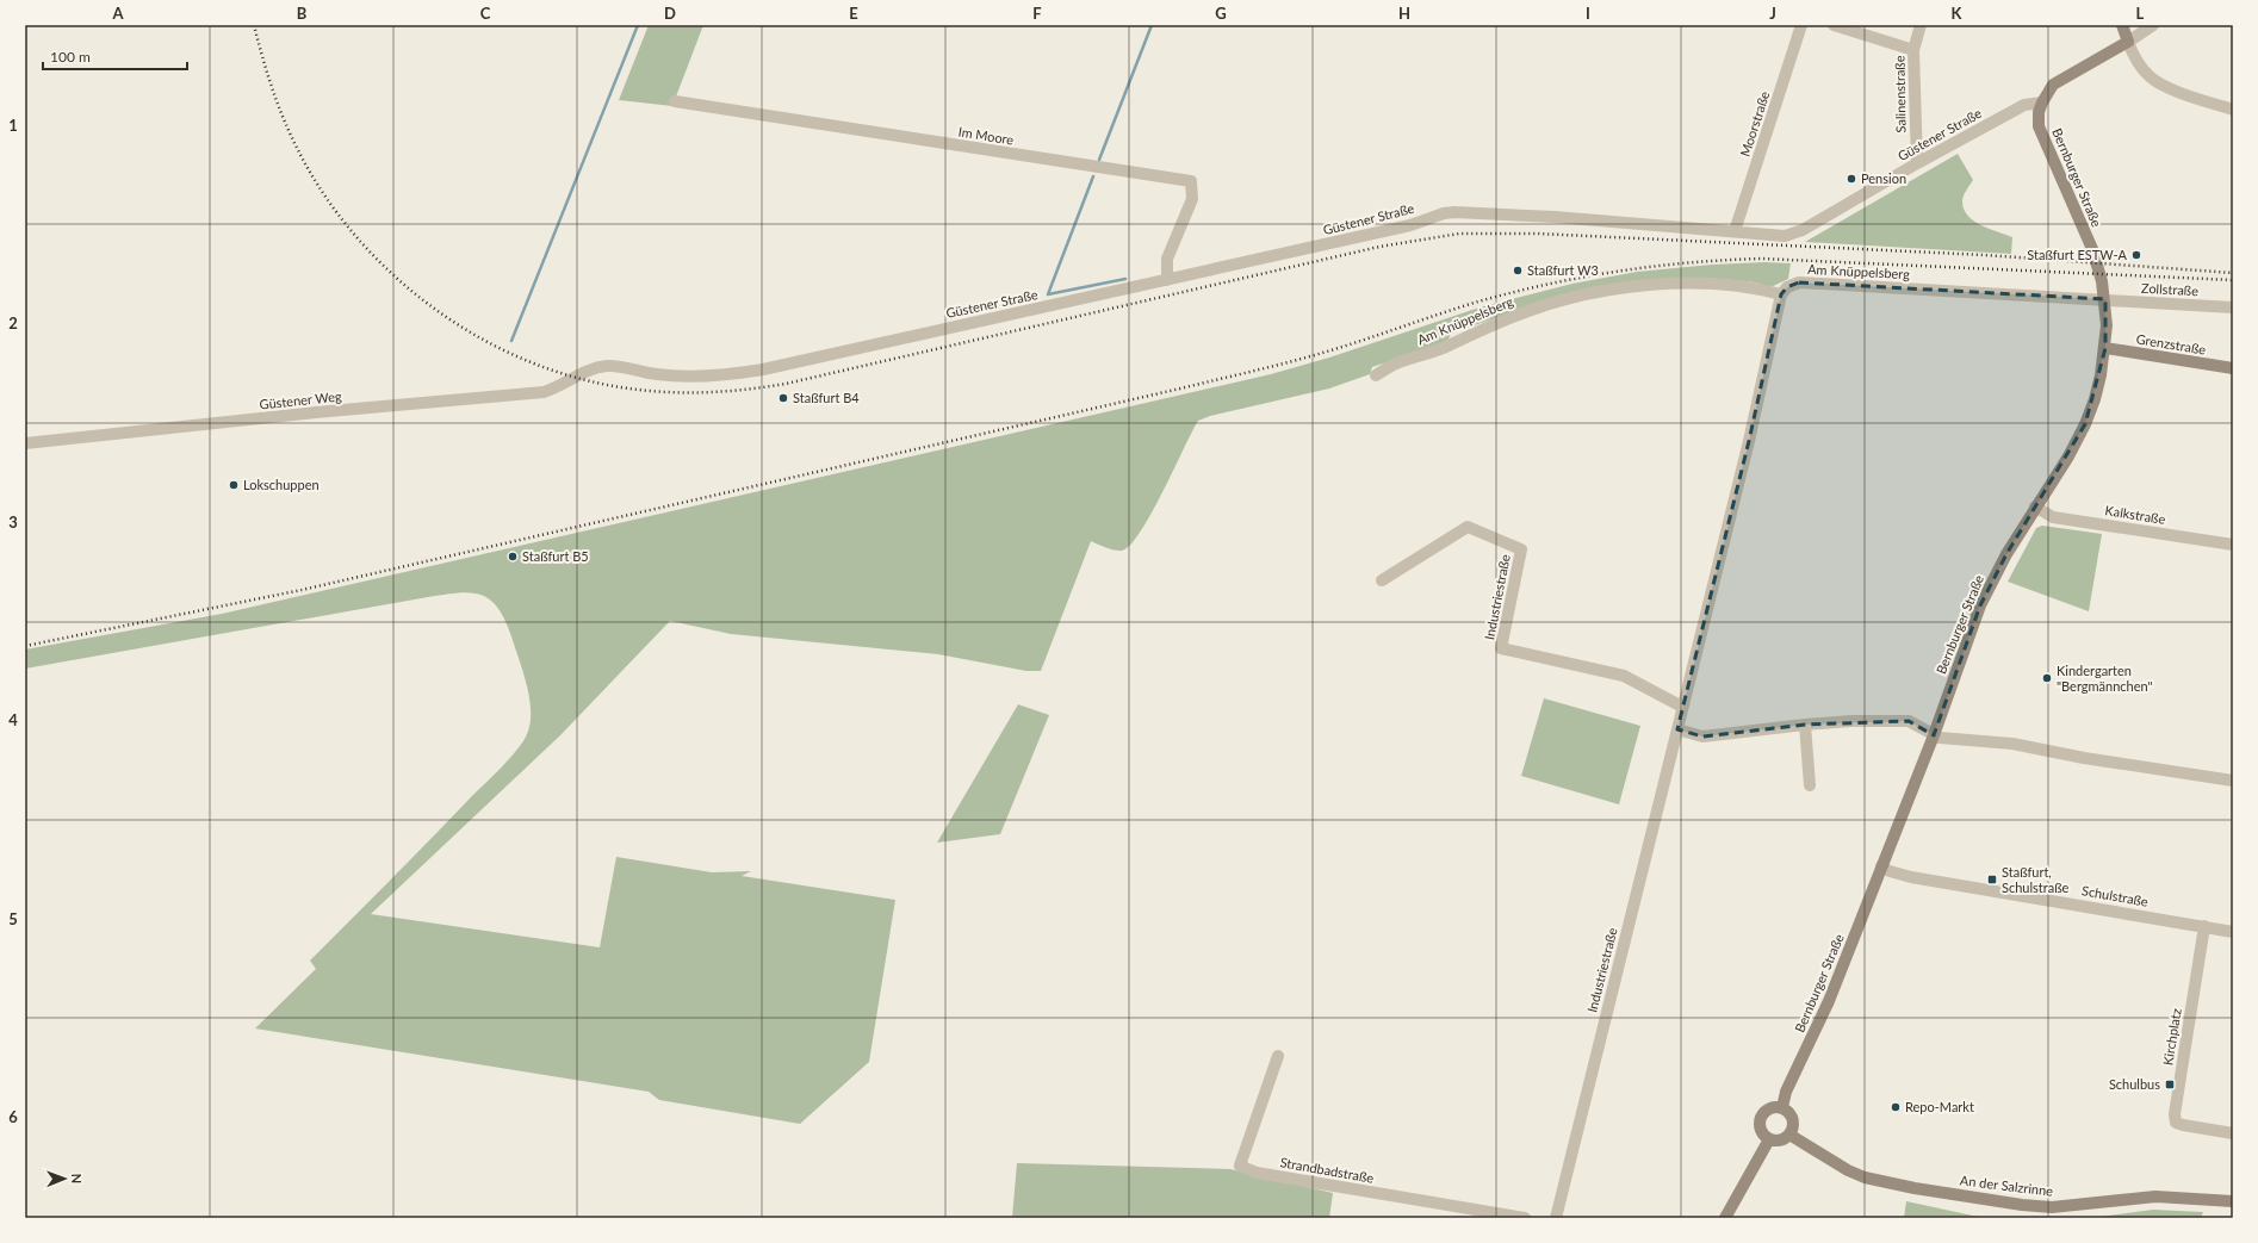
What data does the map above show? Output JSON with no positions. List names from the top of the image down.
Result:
{
  "streets": {
    "main road": ["Bernburger Straße", "Grenzstraße", "An der Salzrinne"],
    "street": [
      "Salinenstraße",
      "Moorstraße",
      "Güstener Straße",
      "Im Moore",
      "Am Knüppelsberg",
      "Zollstraße",
      "Güstener Weg",
      "Kalkstraße",
      "Industriestraße",
      "Schulstraße",
      "Kirchplatz",
      "Strandbadstraße"
    ]
  },
  "crossings": [
    ["Salinenstraße", "Güstener Straße"],
    ["Moorstraße", "Güstener Straße"],
    ["Güstener Straße", "Im Moore"],
    ["Güstener Straße", "Bernburger Straße"],
    ["Güstener Straße", "Güstener Weg"],
    ["Bernburger Straße", "Am Knüppelsberg"],
    ["Bernburger Straße", "Zollstraße"],
    ["Bernburger Straße", "Grenzstraße"],
    ["Bernburger Straße", "Kalkstraße"],
    ["Bernburger Straße", "Schulstraße"],
    ["Bernburger Straße", "An der Salzrinne"],
    ["Am Knüppelsberg", "Zollstraße"],
    ["Am Knüppelsberg", "Industriestraße"],
    ["Schulstraße", "Kirchplatz"]
  ],
  "places": {
    "other": [
      "Pension",
      "Staßfurt ESTW-A",
      "Staßfurt W3",
      "Staßfurt B4",
      "Lokschuppen",
      "Staßfurt B5",
      "Kindergarten \"Bergmännchen\"",
      "Repo-Markt"
    ],
    "transit": ["Staßfurt, Schulstraße", "Schulbus"]
  },
  "scale_bar": "100 m",
  "north": "right",
  "grid": {
    "columns": [
      "A",
      "B",
      "C",
      "D",
      "E",
      "F",
      "G",
      "H",
      "I",
      "J",
      "K",
      "L"
    ],
    "rows": [
      "1",
      "2",
      "3",
      "4",
      "5",
      "6"
    ]
  }
}
